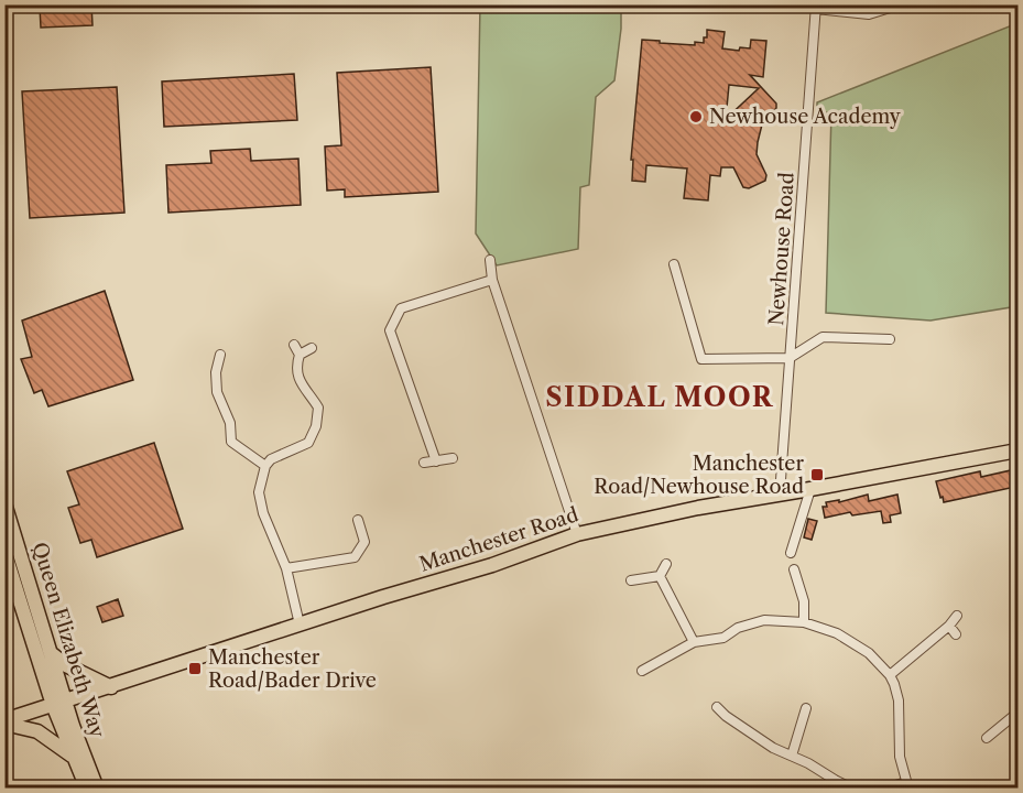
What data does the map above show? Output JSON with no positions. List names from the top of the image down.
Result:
{
  "streets": {
    "main road": ["Manchester Road", "Queen Elizabeth Way"],
    "street": ["Newhouse Road"]
  },
  "crossings": [
    ["Newhouse Road", "Manchester Road"],
    ["Manchester Road", "Queen Elizabeth Way"]
  ],
  "districts": ["SIDDAL MOOR"],
  "places": {
    "other": ["Newhouse Academy"],
    "transit": ["Manchester Road/Newhouse Road", "Manchester Road/Bader Drive"]
  }
}
